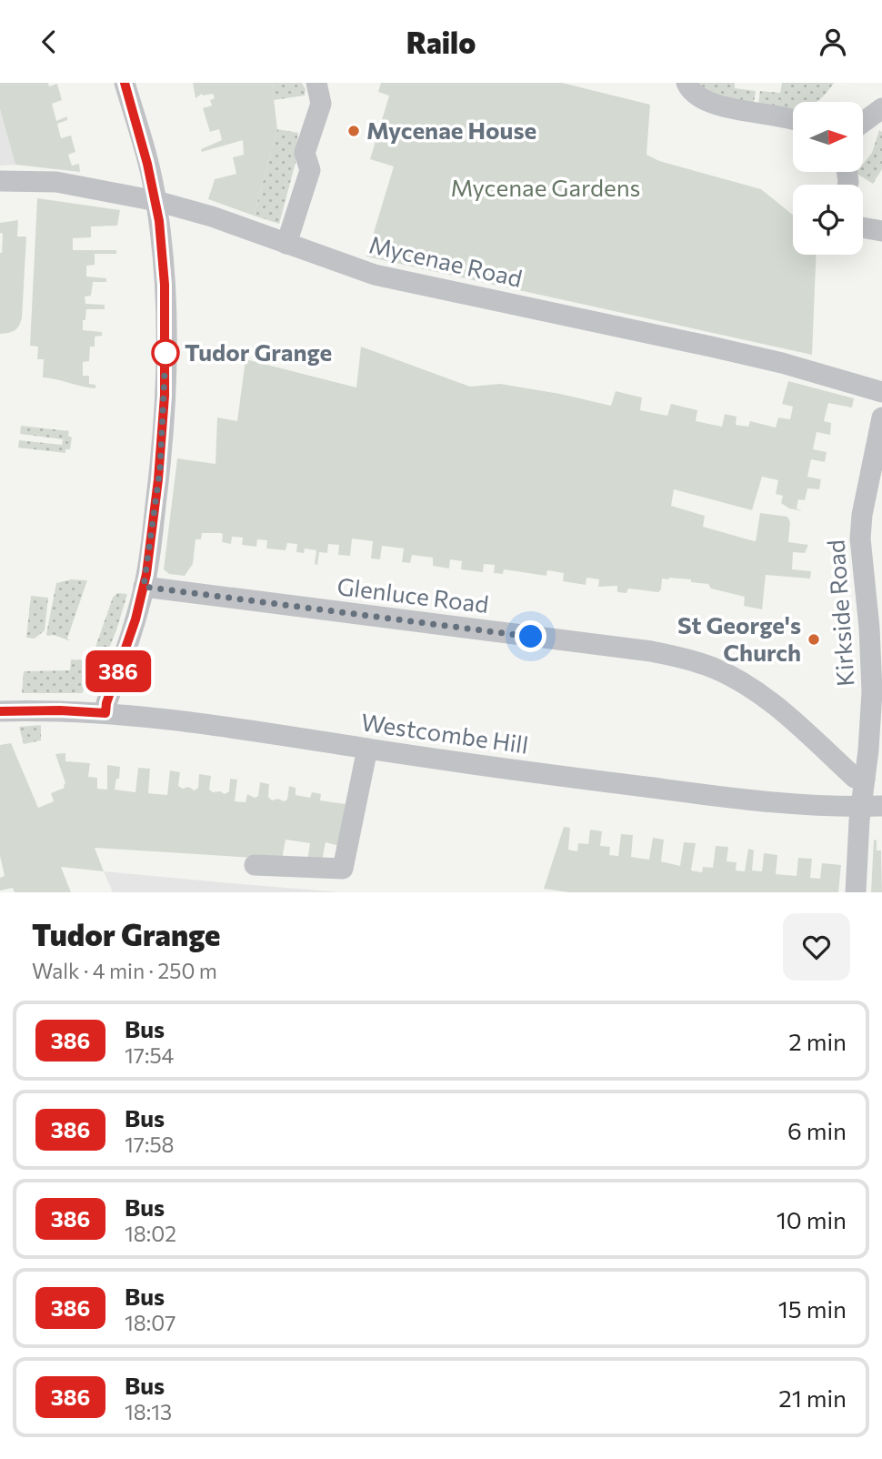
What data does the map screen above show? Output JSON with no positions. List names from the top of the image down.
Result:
{
  "streets": {
    "street": [
      "Mycenae Road",
      "Glenluce Road",
      "Kirkside Road",
      "Westcombe Hill"
    ]
  },
  "crossings": [
    ["Glenluce Road", "Kirkside Road"],
    ["Kirkside Road", "Westcombe Hill"]
  ],
  "parks": ["Mycenae Gardens"],
  "places": ["Mycenae House", "Tudor Grange", "St George's Church"],
  "lines": ["bus line 386"],
  "north": "right",
  "page": {
    "header": "Railo",
    "on_map": "386",
    "heading": ["Tudor Grange", "Walk · 4 min · 250 m"],
    "list": [
      {
        "mark": "386",
        "name": "Bus",
        "note": "17:54",
        "value": "2 min"
      },
      {
        "mark": "386",
        "name": "Bus",
        "note": "17:58",
        "value": "6 min"
      },
      {
        "mark": "386",
        "name": "Bus",
        "note": "18:02",
        "value": "10 min"
      },
      {
        "mark": "386",
        "name": "Bus",
        "note": "18:07",
        "value": "15 min"
      },
      {
        "mark": "386",
        "name": "Bus",
        "note": "18:13",
        "value": "21 min"
      }
    ]
  }
}
